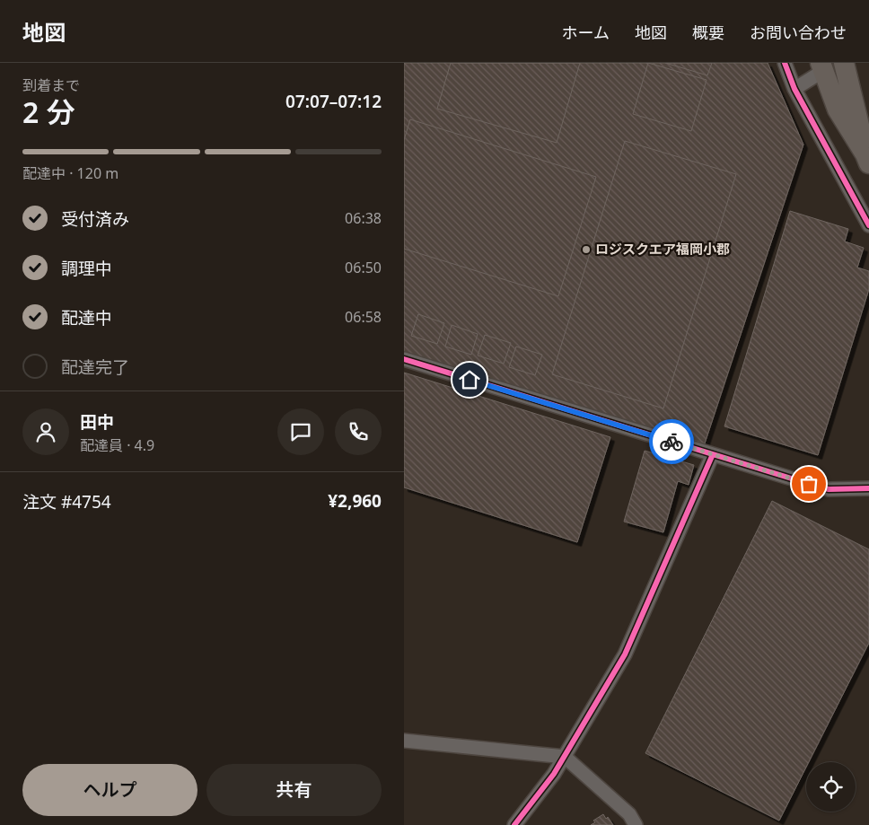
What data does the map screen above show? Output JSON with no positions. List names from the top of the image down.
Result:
{
  "places": ["ロジスクエア福岡小郡"],
  "page": {
    "header": "地図",
    "nav": [
      "ホーム",
      "地図",
      "概要",
      "お問い合わせ"
    ],
    "heading": ["2 分", "到着まで", "07:07–07:12"],
    "panel": [
      "田中",
      "配達員 · 4.9",
      "注文 #4754",
      "¥2,960"
    ],
    "bar": "配達中 · 120 m",
    "list": [
      ["受付済み", "06:38"],
      ["調理中", "06:50"],
      ["配達中", "06:58"],
      "配達完了"
    ],
    "buttons": ["ヘルプ", "共有"]
  }
}
